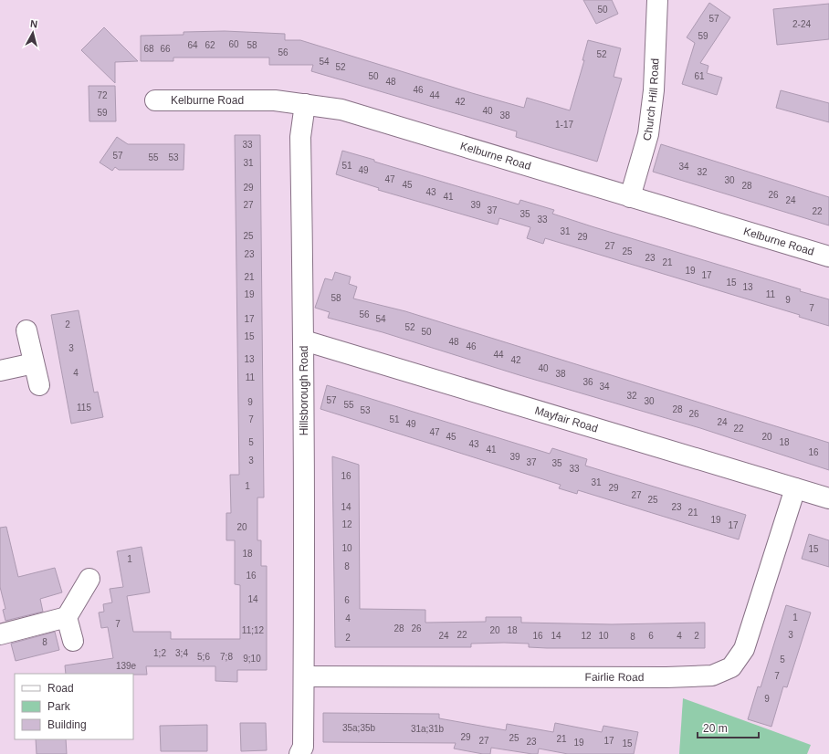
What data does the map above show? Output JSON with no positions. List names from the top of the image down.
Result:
{
  "streets": {
    "street": [
      "Church Hill Road",
      "Kelburne Road",
      "Hillsborough Road",
      "Mayfair Road",
      "Fairlie Road"
    ]
  },
  "crossings": [
    ["Church Hill Road", "Kelburne Road"],
    ["Kelburne Road", "Hillsborough Road"],
    ["Hillsborough Road", "Mayfair Road"],
    ["Hillsborough Road", "Fairlie Road"],
    ["Mayfair Road", "Fairlie Road"]
  ],
  "house_numbers": [
    "50",
    "57",
    "2-24",
    "59",
    "60",
    "64",
    "62",
    "58",
    "68",
    "66",
    "56",
    "52",
    "54",
    "52",
    "50",
    "61",
    "48",
    "46",
    "72",
    "44",
    "42",
    "40",
    "59",
    "38",
    "1-17",
    "33",
    "57",
    "55",
    "53",
    "31",
    "51",
    "34",
    "49",
    "32",
    "47",
    "30",
    "45",
    "28",
    "29",
    "43",
    "26",
    "41",
    "24",
    "27",
    "39",
    "37",
    "22",
    "35",
    "33",
    "31",
    "25",
    "29",
    "27",
    "25",
    "23",
    "23",
    "21",
    "19",
    "17",
    "21",
    "15",
    "13",
    "19",
    "11",
    "58",
    "9",
    "7",
    "56",
    "17",
    "54",
    "2",
    "52",
    "50",
    "15",
    "48",
    "46",
    "3",
    "44",
    "13",
    "42",
    "40",
    "4",
    "38",
    "11",
    "36",
    "34",
    "32",
    "57",
    "30",
    "9",
    "55",
    "115",
    "28",
    "53",
    "26",
    "7",
    "51",
    "24",
    "49",
    "22",
    "47",
    "45",
    "20",
    "5",
    "18",
    "43",
    "41",
    "16",
    "39",
    "3",
    "37",
    "35",
    "33",
    "16",
    "31",
    "1",
    "29",
    "27",
    "25",
    "14",
    "23",
    "21",
    "19",
    "12",
    "17",
    "20",
    "10",
    "15",
    "18",
    "1",
    "8",
    "16",
    "14",
    "6",
    "1",
    "4",
    "7",
    "28",
    "26",
    "11;12",
    "20",
    "18",
    "22",
    "3",
    "24",
    "16",
    "14",
    "12",
    "10",
    "6",
    "4",
    "2",
    "8",
    "2",
    "8",
    "1;2",
    "3;4",
    "5;6",
    "7;8",
    "9;10",
    "5",
    "139e",
    "7",
    "9",
    "35a;35b",
    "31a;31b",
    "29",
    "25",
    "21",
    "27",
    "17",
    "23",
    "19",
    "15"
  ],
  "legend": ["Road", "Park", "Building"],
  "scale_bar": "20 m",
  "north": "top"
}
